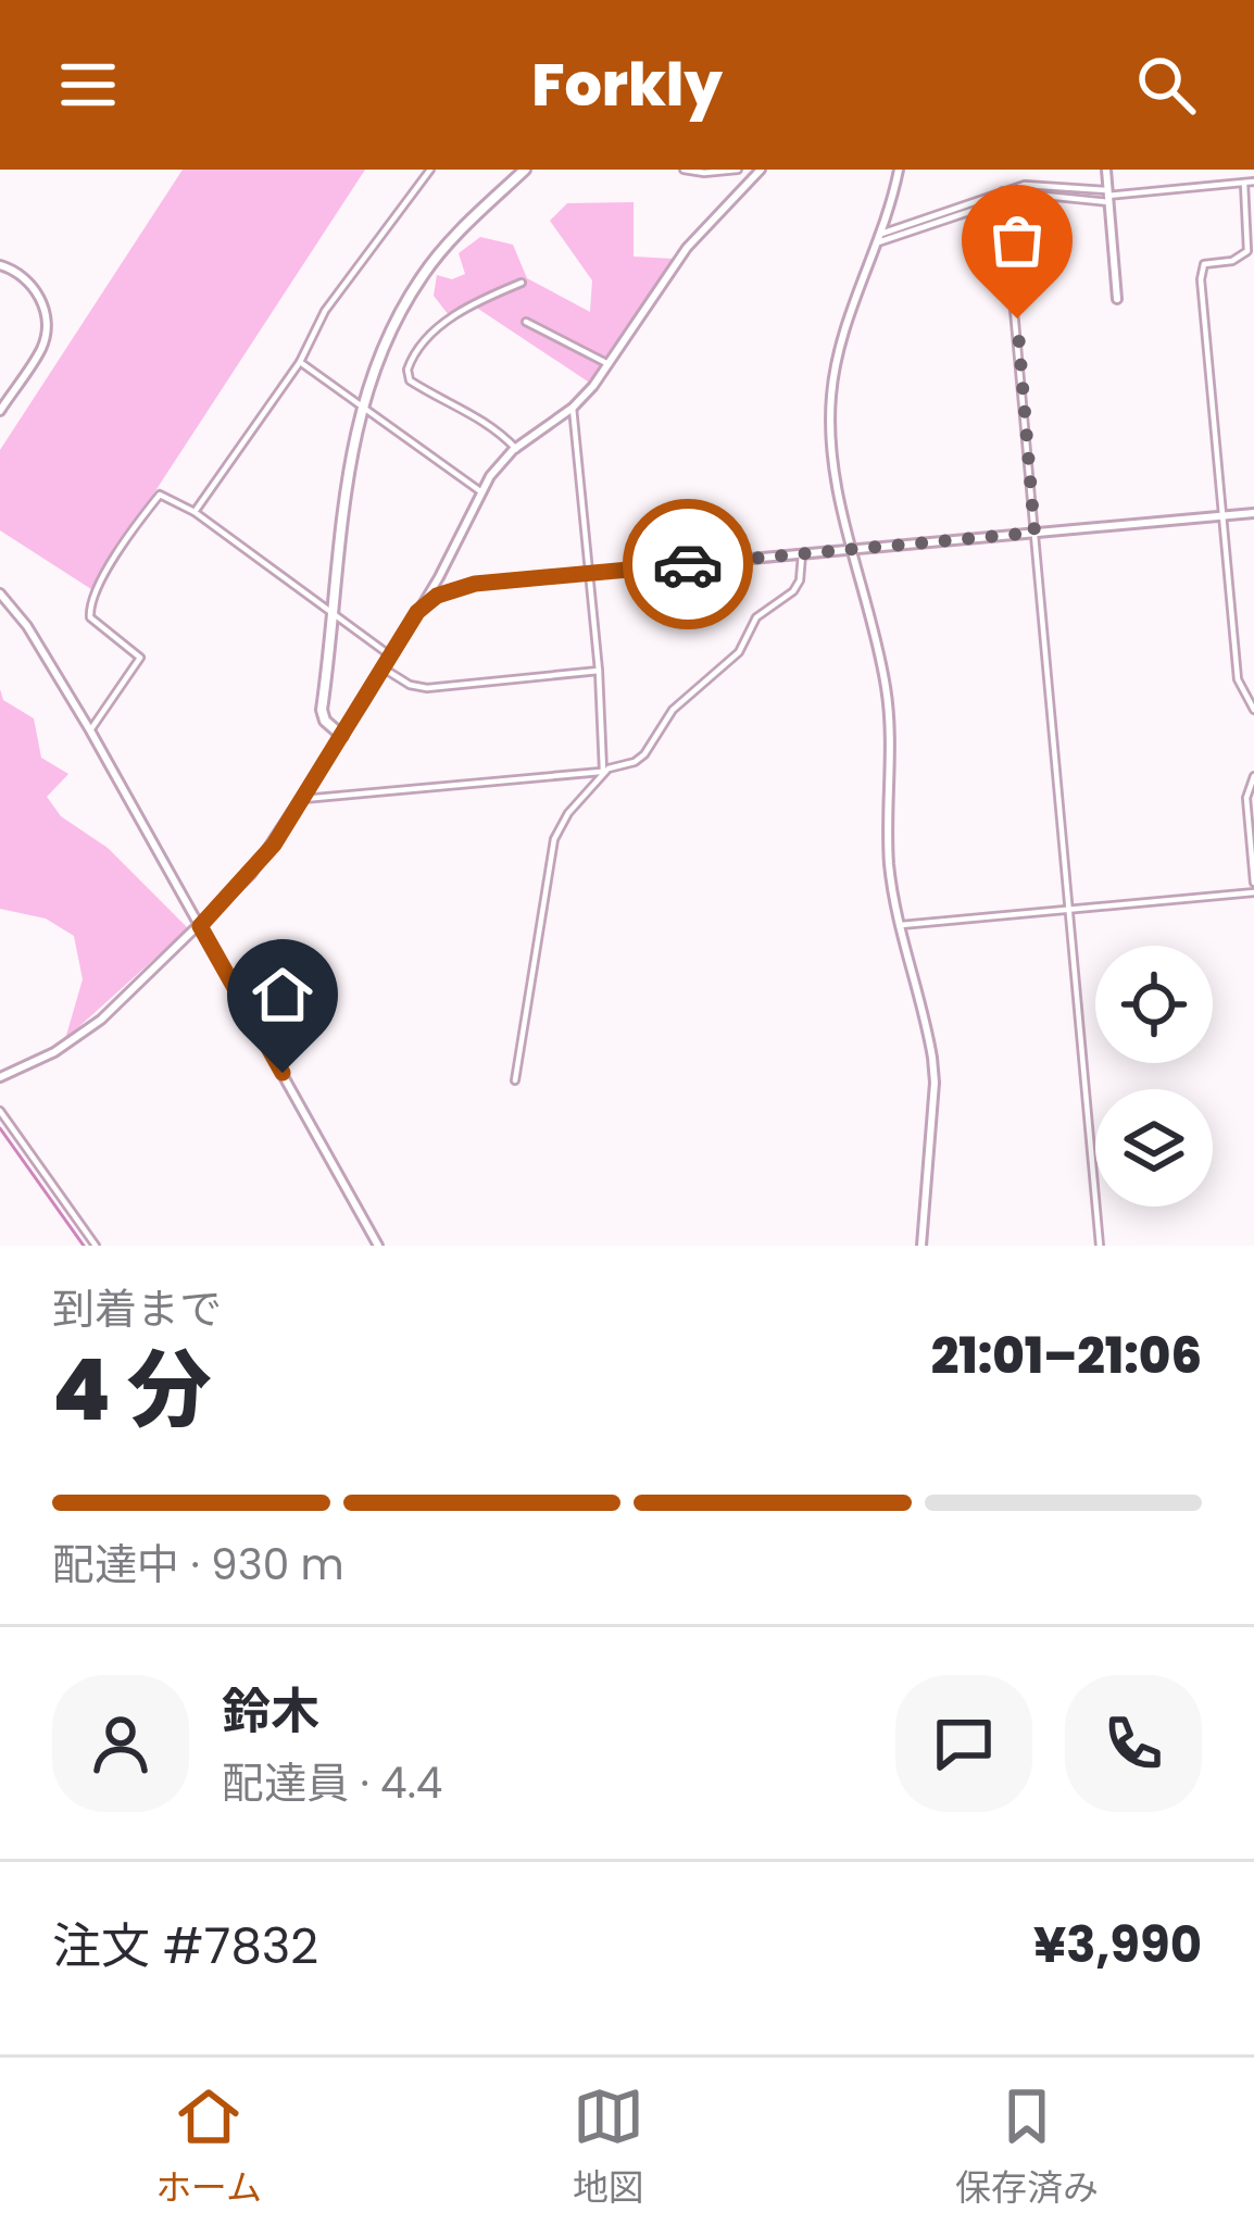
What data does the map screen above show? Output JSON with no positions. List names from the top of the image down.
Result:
{
  "page": {
    "header": "Forkly",
    "heading": ["4 分", "到着まで", "21:01–21:06"],
    "panel": [
      "鈴木",
      "配達員 · 4.4",
      "注文 #7832",
      "¥3,990"
    ],
    "bar": "配達中 · 930 m",
    "tabs": ["ホーム", "地図", "保存済み"]
  }
}
